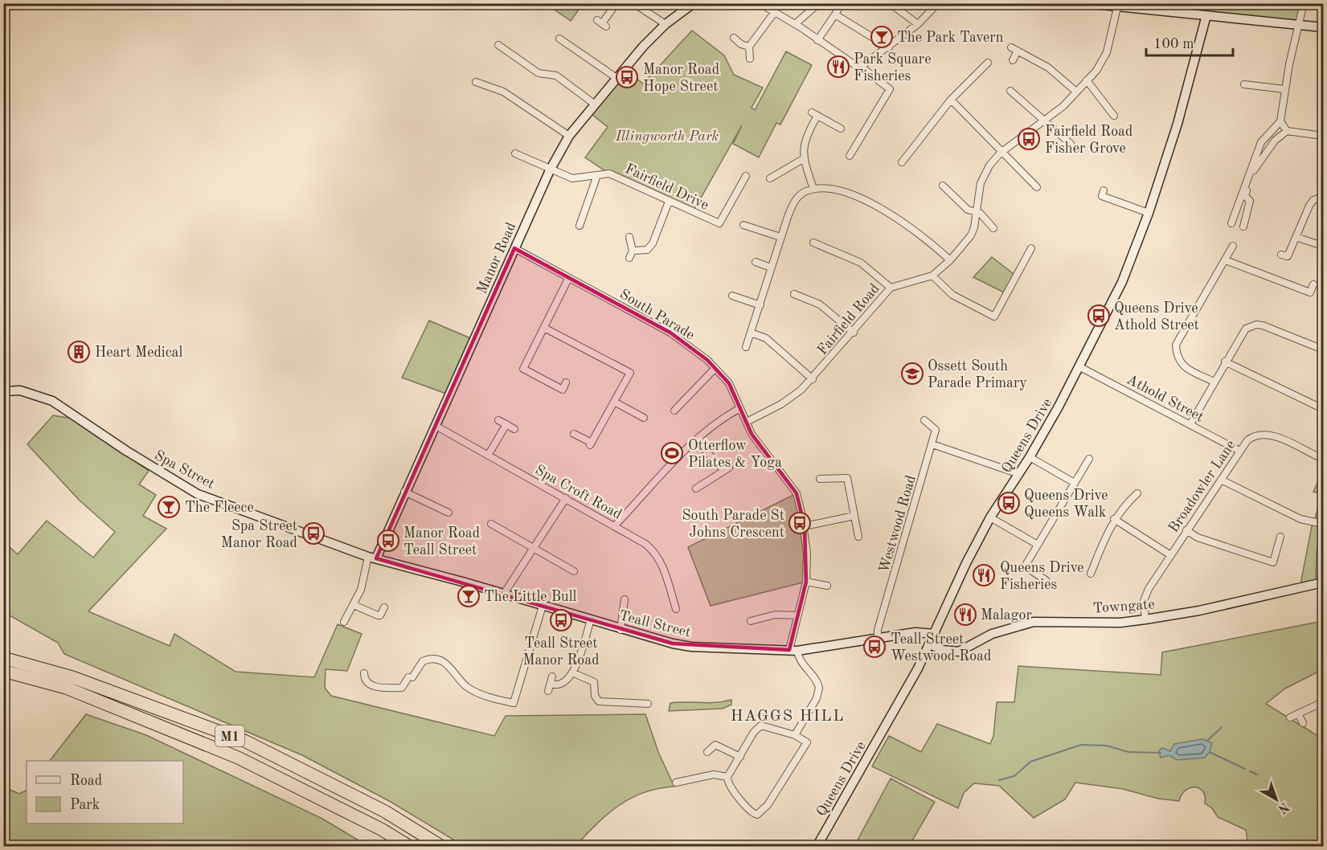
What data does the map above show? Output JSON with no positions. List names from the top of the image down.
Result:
{
  "streets": {
    "highway": ["M1"],
    "street": [
      "Fairfield Drive",
      "Manor Road",
      "South Parade",
      "Fairfield Road",
      "Athold Street",
      "Queens Drive",
      "Spa Street",
      "Broadowler Lane",
      "Spa Croft Road",
      "Westwood Road",
      "Towngate",
      "Teall Street"
    ]
  },
  "crossings": [
    ["Fairfield Drive", "Manor Road"],
    ["Manor Road", "South Parade"],
    ["Manor Road", "Spa Street"],
    ["Manor Road", "Spa Croft Road"],
    ["Manor Road", "Teall Street"],
    ["South Parade", "Fairfield Road"],
    ["South Parade", "Teall Street"],
    ["Athold Street", "Queens Drive"],
    ["Athold Street", "Broadowler Lane"],
    ["Queens Drive", "Towngate"],
    ["Queens Drive", "Teall Street"],
    ["Spa Street", "Teall Street"],
    ["Broadowler Lane", "Towngate"],
    ["Westwood Road", "Teall Street"]
  ],
  "districts": ["HAGGS HILL"],
  "parks": ["Illingworth Park"],
  "places": {
    "bar": ["The Park Tavern", "The Fleece", "The Little Bull"],
    "restaurant": ["Park Square Fisheries", "Queens Drive Fisheries", "Malagor"],
    "bus stop": [
      "Manor Road Hope Street",
      "Fairfield Road Fisher Grove",
      "Queens Drive Athold Street",
      "Queens Drive Queens Walk",
      "South Parade St Johns Crescent",
      "Spa Street Manor Road",
      "Manor Road Teall Street",
      "Teall Street Manor Road",
      "Teall Street Westwood Road"
    ],
    "building": ["Heart Medical"],
    "school or university": ["Ossett South Parade Primary"],
    "sports": ["Otterflow Pilates & Yoga"]
  },
  "legend": ["Road", "Park"],
  "scale_bar": "100 m",
  "north": "bottom right"
}
